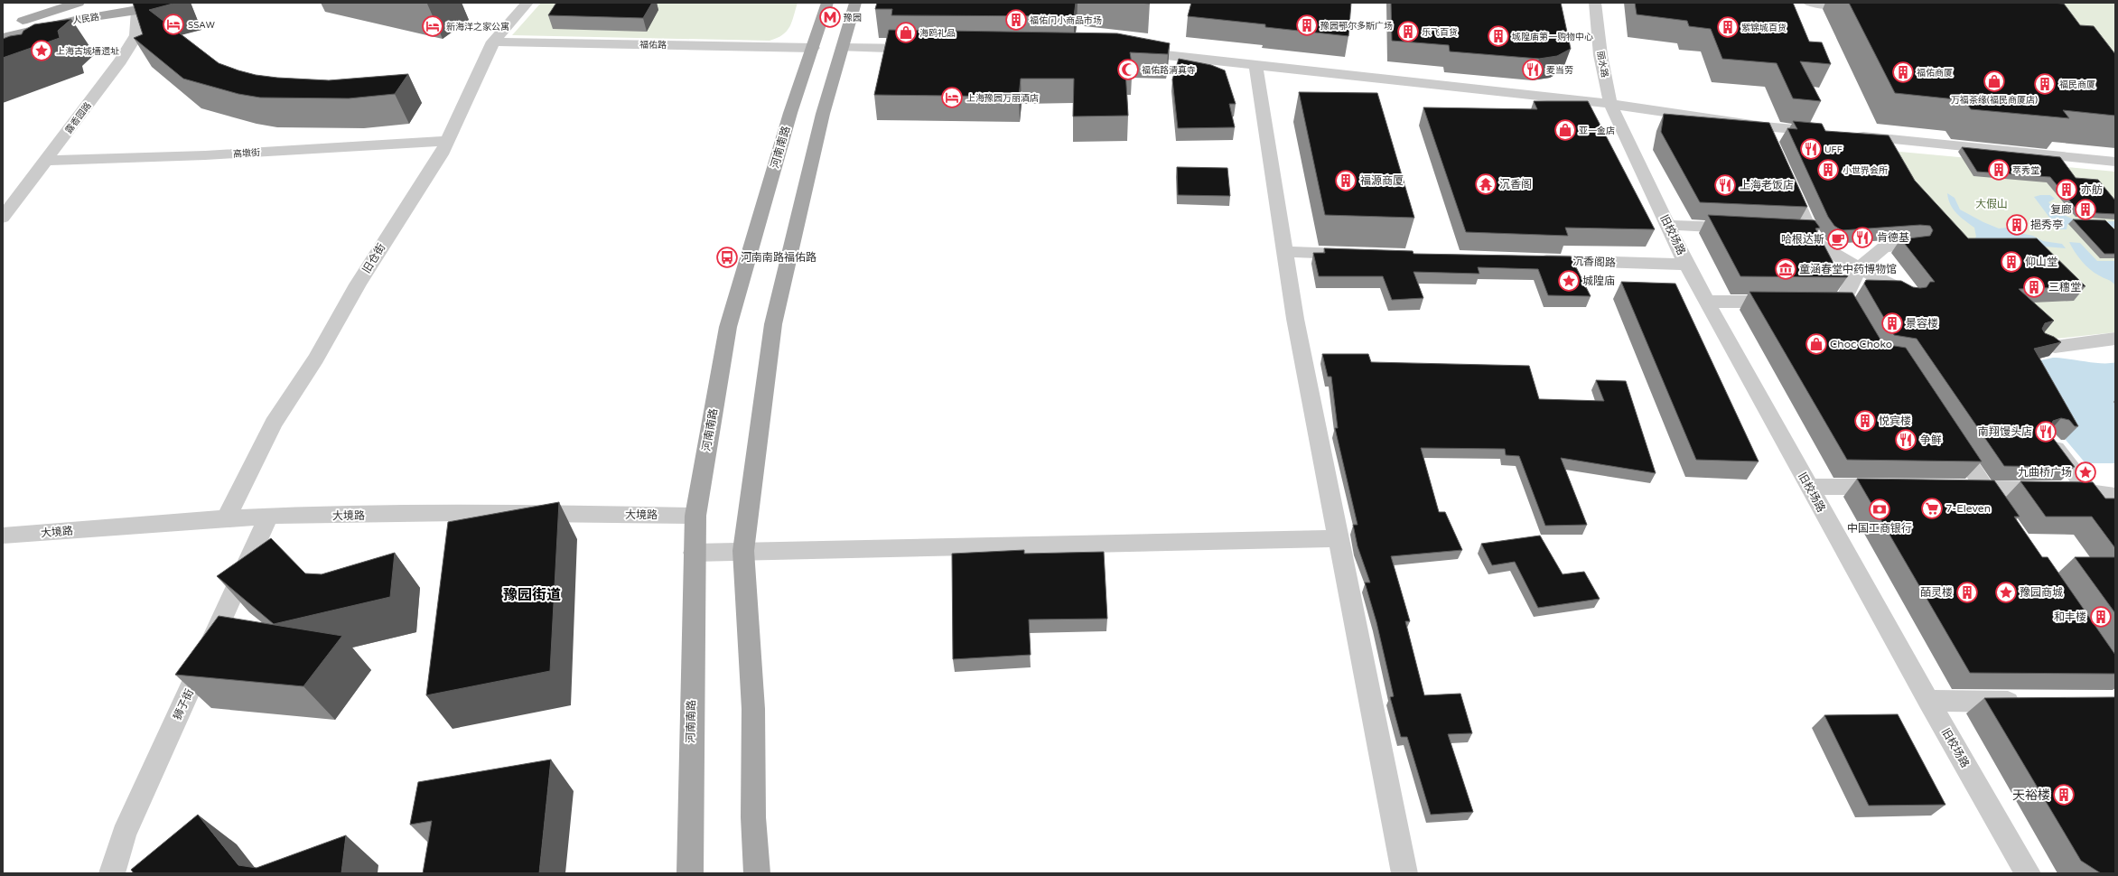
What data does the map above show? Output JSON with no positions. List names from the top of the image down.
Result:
{
  "streets": {
    "main road": ["人民路", "河南南路"],
    "street": [
      "福佑路",
      "丽水路",
      "露香园路",
      "高墩街",
      "旧校场路",
      "旧仓街",
      "沉香阁路",
      "大境路",
      "狮子街"
    ]
  },
  "crossings": [
    ["人民路", "露香园路"],
    ["福佑路", "河南南路"],
    ["福佑路", "旧仓街"],
    ["丽水路", "旧校场路"],
    ["露香园路", "高墩街"],
    ["河南南路", "大境路"],
    ["高墩街", "旧仓街"],
    ["旧校场路", "沉香阁路"],
    ["旧仓街", "大境路"],
    ["大境路", "狮子街"]
  ],
  "districts": ["豫园街道"],
  "parks": ["大假山"],
  "places": {
    "metro station": ["豫园"],
    "building": [
      "福佑门小商品市场",
      "豫园鄂尔多斯广场",
      "紫锦城百货",
      "乐飞百货",
      "城隍庙第一购物中心",
      "福佑商厦",
      "福民商厦",
      "小世界会所",
      "萃秀堂",
      "福源商厦",
      "亦舫",
      "复廊",
      "挹秀亭",
      "仰山堂",
      "三穗堂",
      "景容楼",
      "悦宾楼",
      "皕灵楼",
      "和丰楼",
      "天裕楼"
    ],
    "hotel": ["SSAW", "新海洋之家公寓", "上海豫园万丽酒店"],
    "shop": [
      "海鸥礼品",
      "万福茶缘(福民商厦店)",
      "亚一金店",
      "Choc Choko"
    ],
    "place": [
      "上海古城墙遗址",
      "城隍庙",
      "九曲桥广场",
      "豫园商城"
    ],
    "mosque": ["福佑路清真寺"],
    "restaurant": [
      "麦当劳",
      "UFF",
      "上海老饭店",
      "肯德基",
      "南翔馒头店",
      "争鲜"
    ],
    "temple": ["沉香阁"],
    "cafe": ["哈根达斯"],
    "bus stop": ["河南南路福佑路"],
    "museum": ["童涵春堂中药博物馆"],
    "supermarket": ["7-Eleven"],
    "bank": ["中国工商银行"]
  }
}
